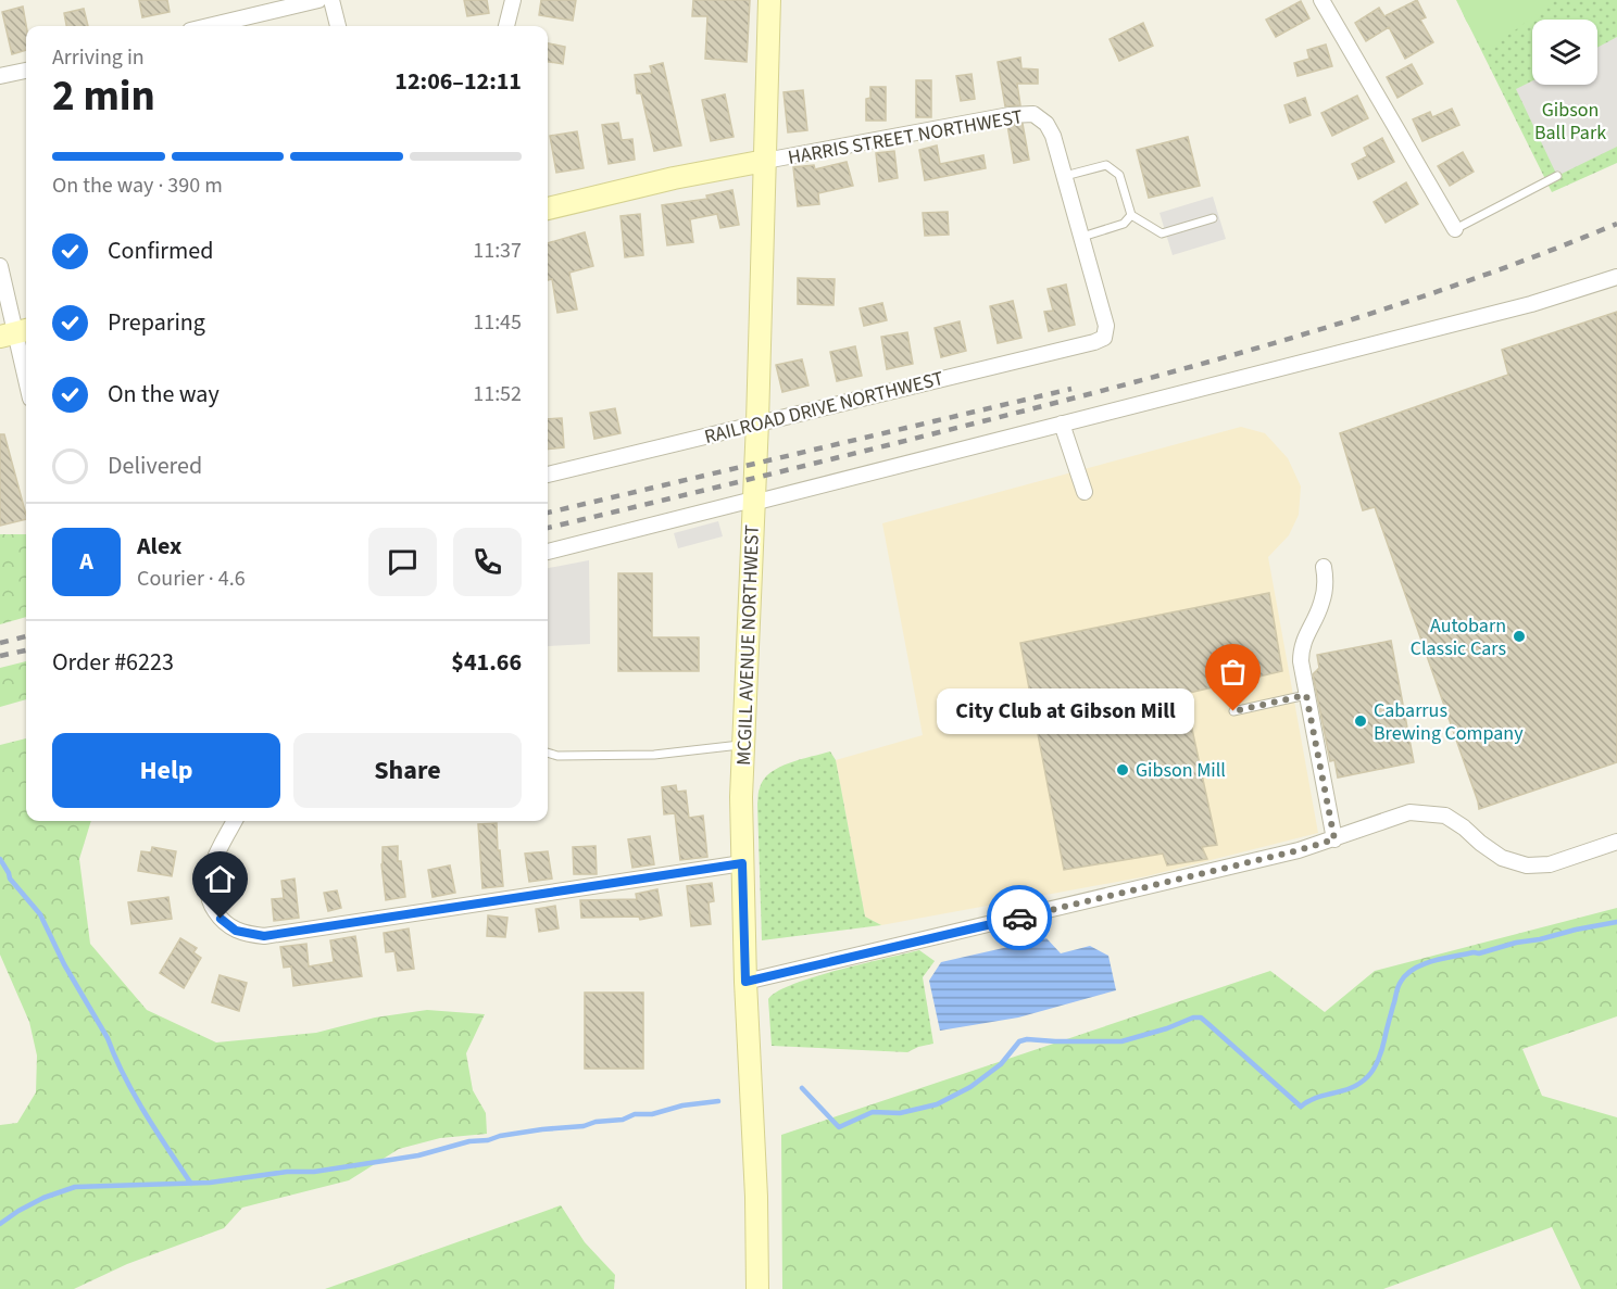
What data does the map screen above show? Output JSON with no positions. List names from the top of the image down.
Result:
{
  "streets": {
    "street": ["HARRIS STREET NORTHWEST", "RAILROAD DRIVE NORTHWEST", "MCGILL AVENUE NORTHWEST"]
  },
  "crossings": [
    ["HARRIS STREET NORTHWEST", "RAILROAD DRIVE NORTHWEST"],
    ["HARRIS STREET NORTHWEST", "MCGILL AVENUE NORTHWEST"],
    ["RAILROAD DRIVE NORTHWEST", "MCGILL AVENUE NORTHWEST"]
  ],
  "parks": ["Gibson Ball Park"],
  "places": [
    "Autobarn Classic Cars",
    "City Club at Gibson Mill",
    "Cabarrus Brewing Company",
    "Gibson Mill"
  ],
  "page": {
    "heading": ["2 min", "Arriving in", "12:06–12:11"],
    "panel": [
      "Alex",
      "Courier · 4.6",
      "Order #6223",
      "$41.66"
    ],
    "bar": "On the way · 390 m",
    "list": [
      ["Confirmed", "11:37"],
      ["Preparing", "11:45"],
      ["On the way", "11:52"],
      "Delivered"
    ],
    "round": "A",
    "bubble": "City Club at Gibson Mill",
    "buttons": ["Help", "Share"]
  }
}
